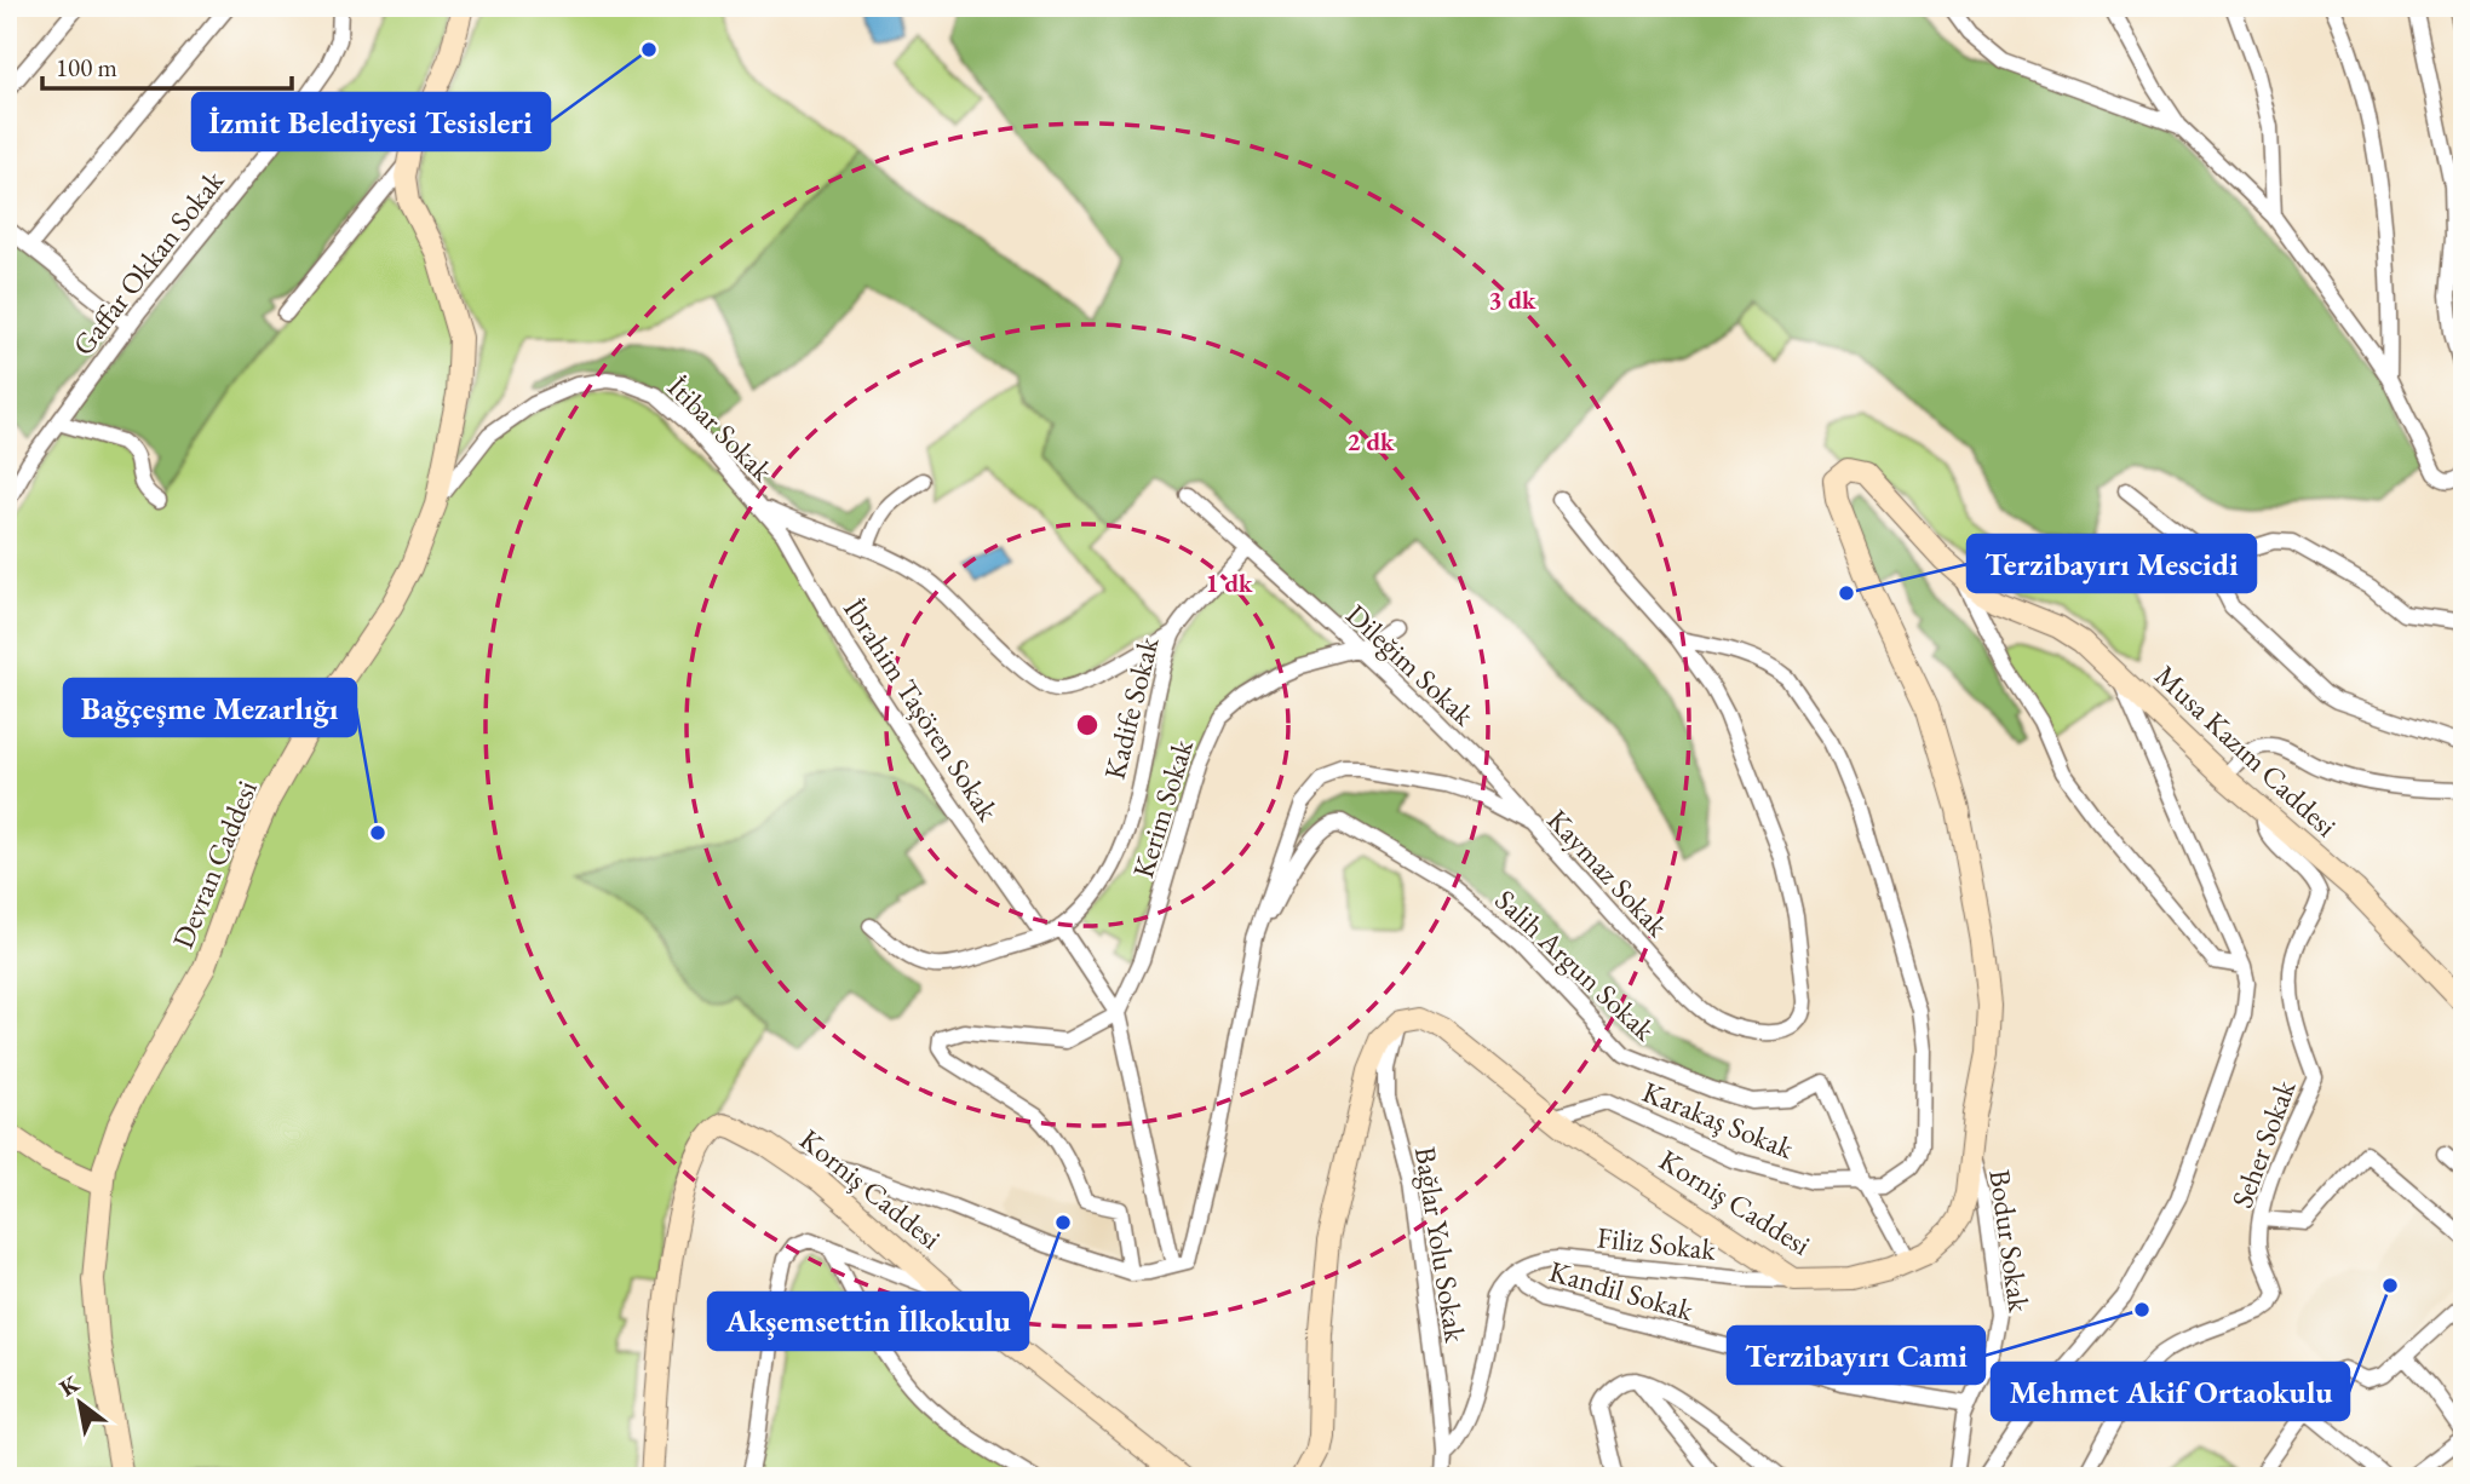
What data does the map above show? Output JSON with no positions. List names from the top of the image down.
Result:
{
  "streets": {
    "main road": ["Musa Kazım Caddesi", "Devran Caddesi", "Korniş Caddesi"],
    "street": [
      "Gaffar Okkan Sokak",
      "İtibar Sokak",
      "Dileğim Sokak",
      "Kadife Sokak",
      "İbrahim Taşören Sokak",
      "Kerim Sokak",
      "Kaymaz Sokak",
      "Salih Argun Sokak",
      "Karakaş Sokak",
      "Seher Sokak",
      "Bodur Sokak",
      "Filiz Sokak",
      "Bağlar Yolu Sokak",
      "Kandil Sokak"
    ]
  },
  "crossings": [
    ["İtibar Sokak", "İbrahim Taşören Sokak"],
    ["İtibar Sokak", "Devran Caddesi"],
    ["Dileğim Sokak", "Kadife Sokak"],
    ["Dileğim Sokak", "Kerim Sokak"],
    ["Dileğim Sokak", "Kaymaz Sokak"],
    ["Kadife Sokak", "İbrahim Taşören Sokak"],
    ["Musa Kazım Caddesi", "Seher Sokak"],
    ["Musa Kazım Caddesi", "Korniş Caddesi"],
    ["Kaymaz Sokak", "Salih Argun Sokak"],
    ["Salih Argun Sokak", "Karakaş Sokak"],
    ["Karakaş Sokak", "Korniş Caddesi"],
    ["Korniş Caddesi", "Bodur Sokak"],
    ["Korniş Caddesi", "Filiz Sokak"],
    ["Korniş Caddesi", "Bağlar Yolu Sokak"],
    ["Bodur Sokak", "Kandil Sokak"],
    ["Filiz Sokak", "Kandil Sokak"]
  ],
  "places": [
    "İzmit Belediyesi Tesisleri",
    "Terzibayırı Mescidi",
    "Bağçeşme Mezarlığı",
    "Akşemsettin İlkokulu",
    "Mehmet Akif Ortaokulu",
    "Terzibayırı Cami"
  ],
  "scale_bar": "100 m",
  "north": "top left",
  "rings": ["3 dk", "2 dk", "1 dk"]
}
